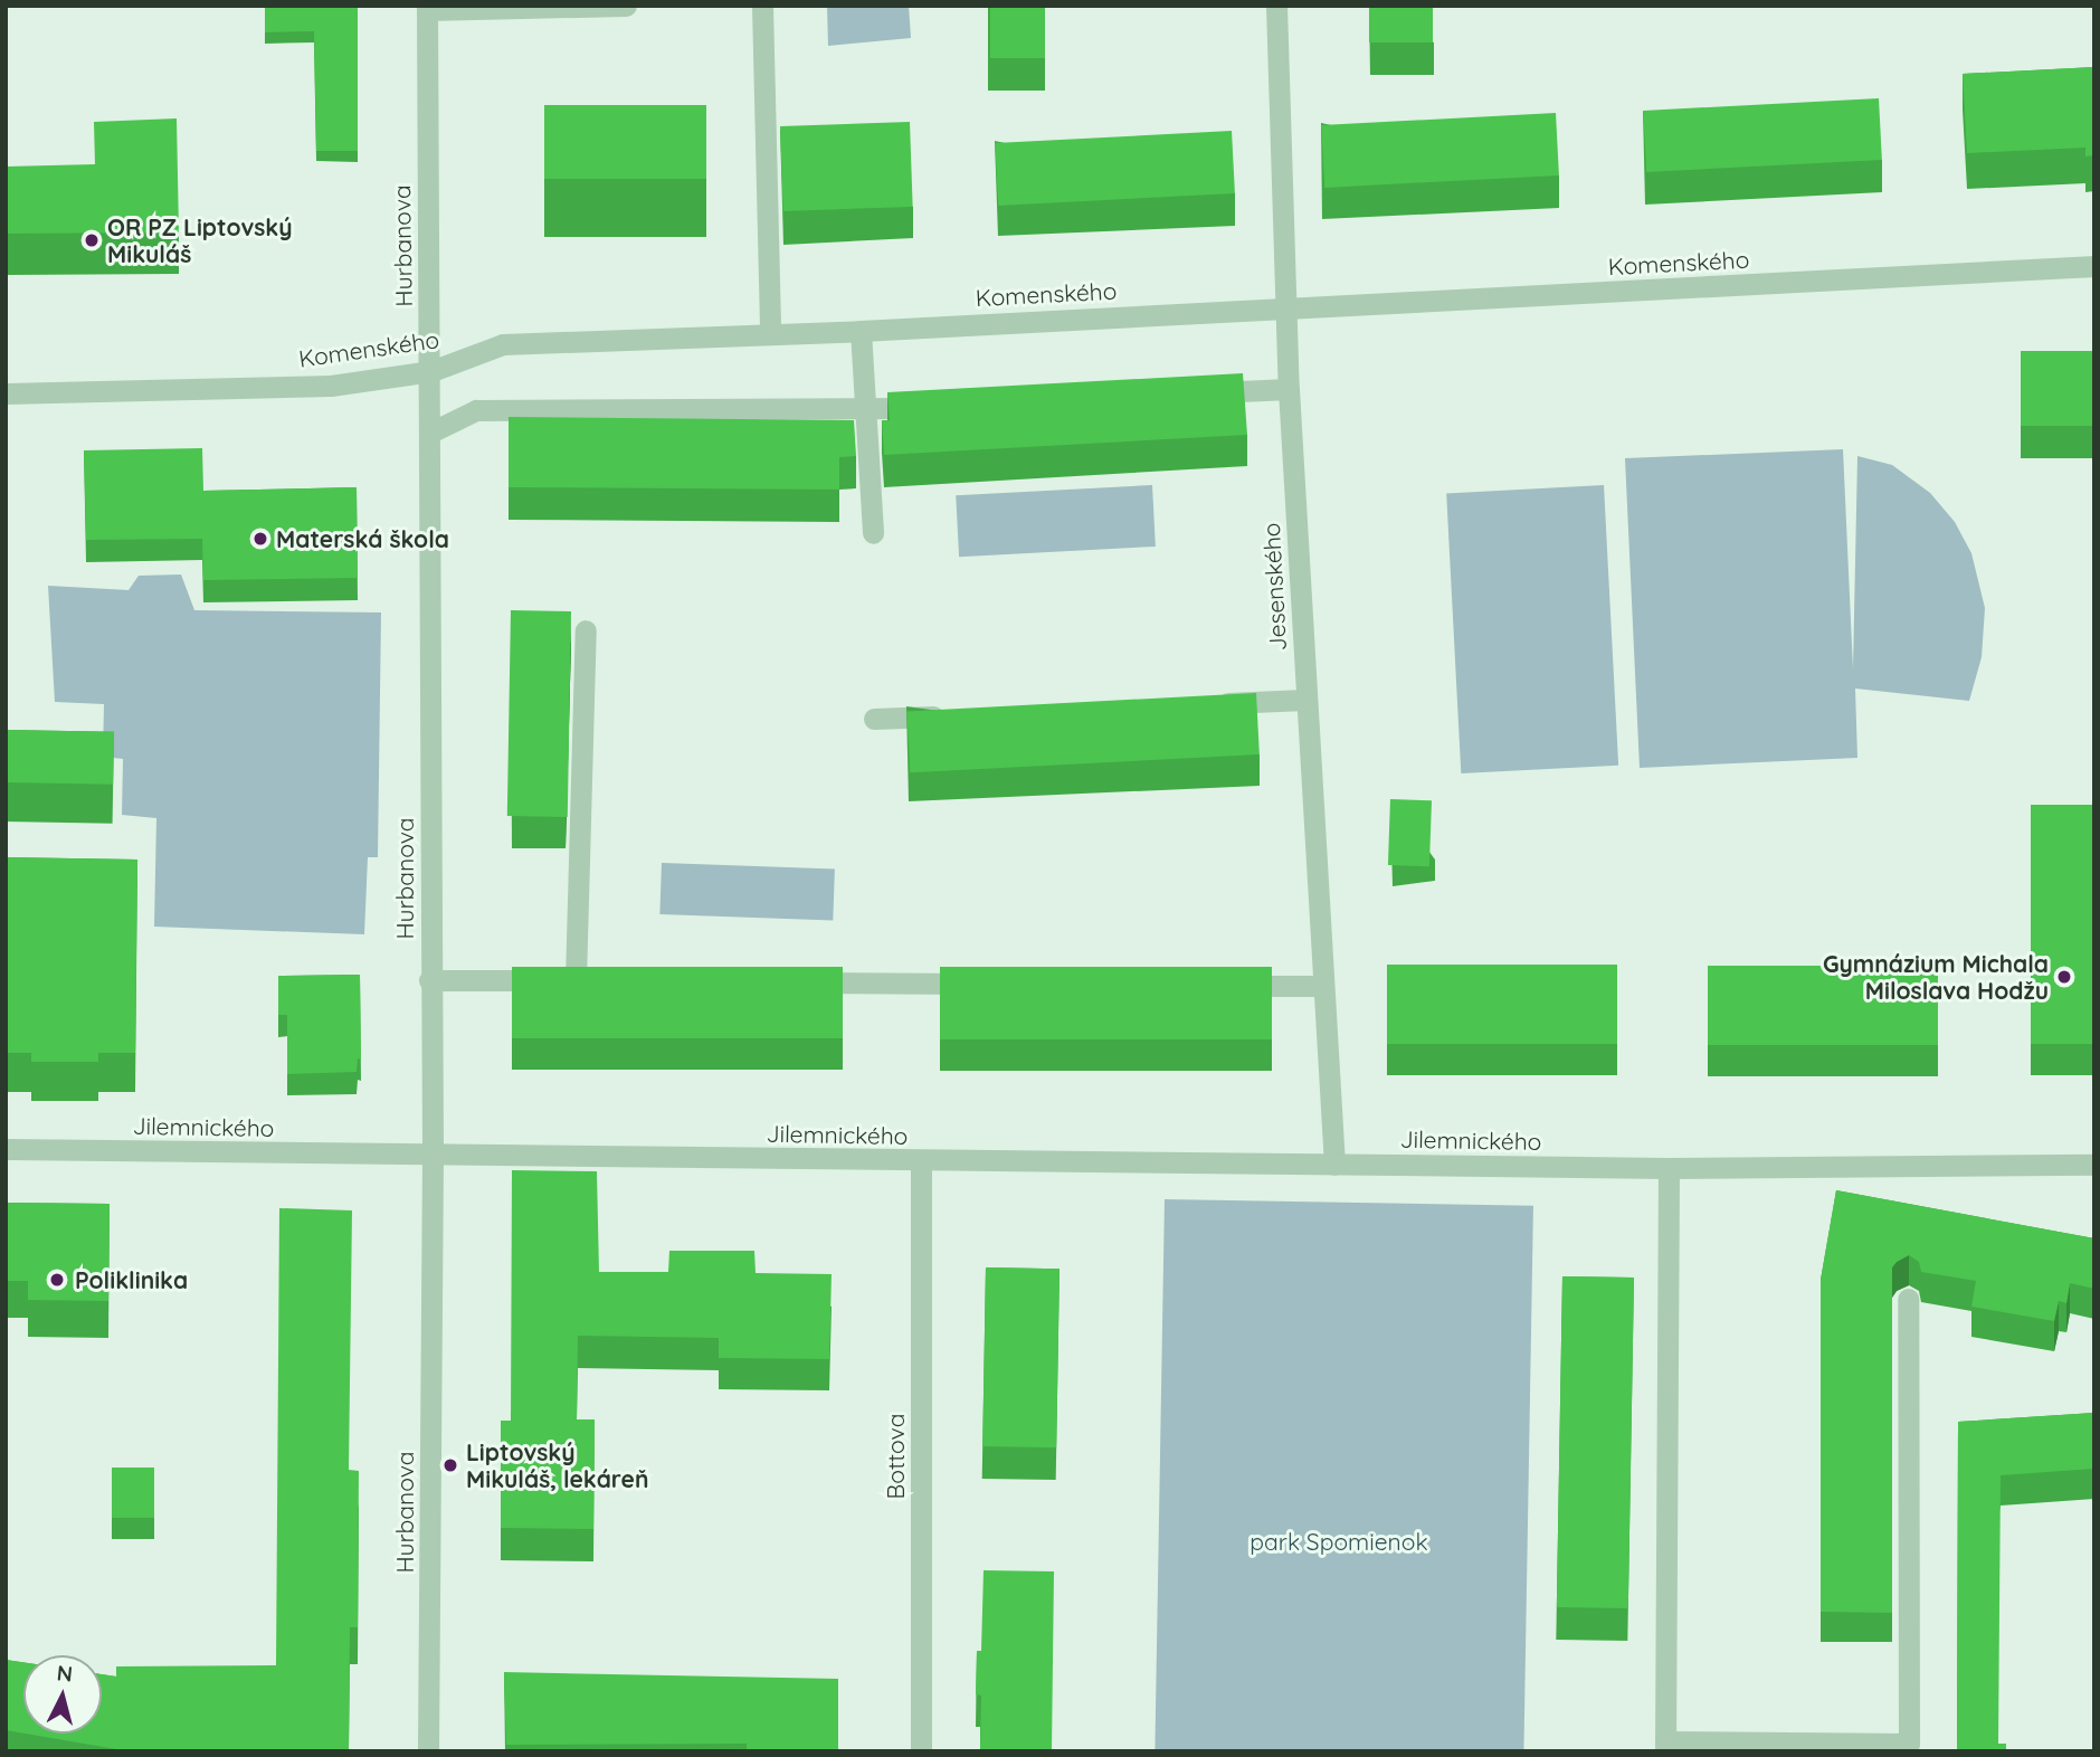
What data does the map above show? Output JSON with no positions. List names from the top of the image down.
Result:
{
  "streets": {
    "street": [
      "Hurbanova",
      "Komenského",
      "Jesenského",
      "Jilemnického",
      "Bottova"
    ]
  },
  "crossings": [
    ["Hurbanova", "Komenského"],
    ["Hurbanova", "Jilemnického"],
    ["Komenského", "Jesenského"],
    ["Jesenského", "Jilemnického"],
    ["Jilemnického", "Bottova"]
  ],
  "parks": ["park Spomienok"],
  "places": [
    "OR PZ Liptovský Mikuláš",
    "Materská škola",
    "Gymnázium Michala Miloslava Hodžu",
    "Poliklinika",
    "Liptovský Mikuláš, lekáreň"
  ],
  "north": "top"
}
